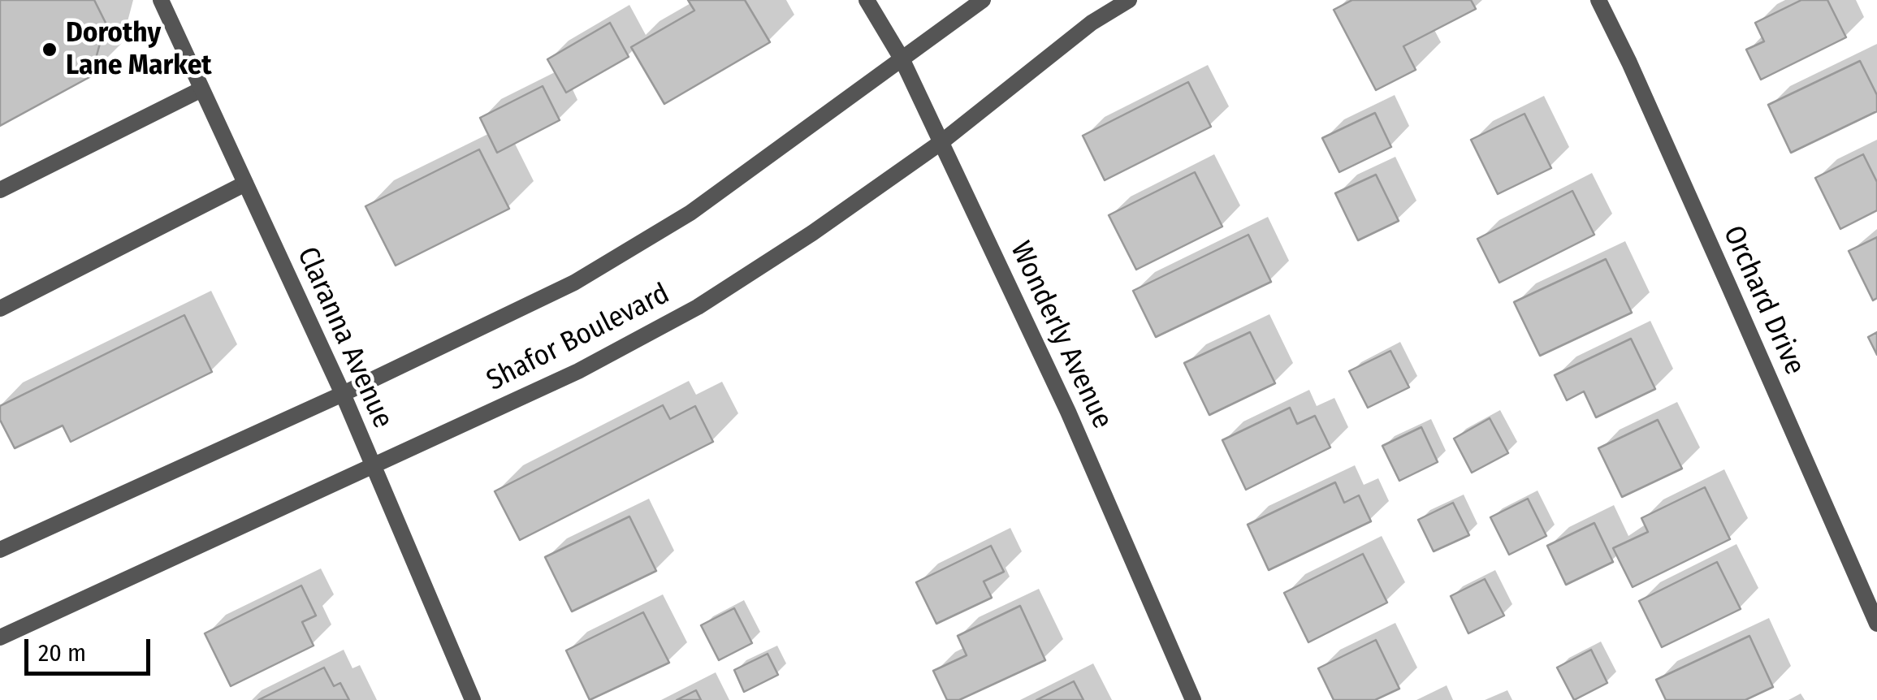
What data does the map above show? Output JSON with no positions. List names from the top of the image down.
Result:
{
  "streets": {
    "street": [
      "Orchard Drive",
      "Wonderly Avenue",
      "Claranna Avenue",
      "Shafor Boulevard"
    ]
  },
  "crossings": [
    ["Wonderly Avenue", "Shafor Boulevard"],
    ["Claranna Avenue", "Shafor Boulevard"]
  ],
  "places": ["Dorothy Lane Market"],
  "scale_bar": "20 m"
}
